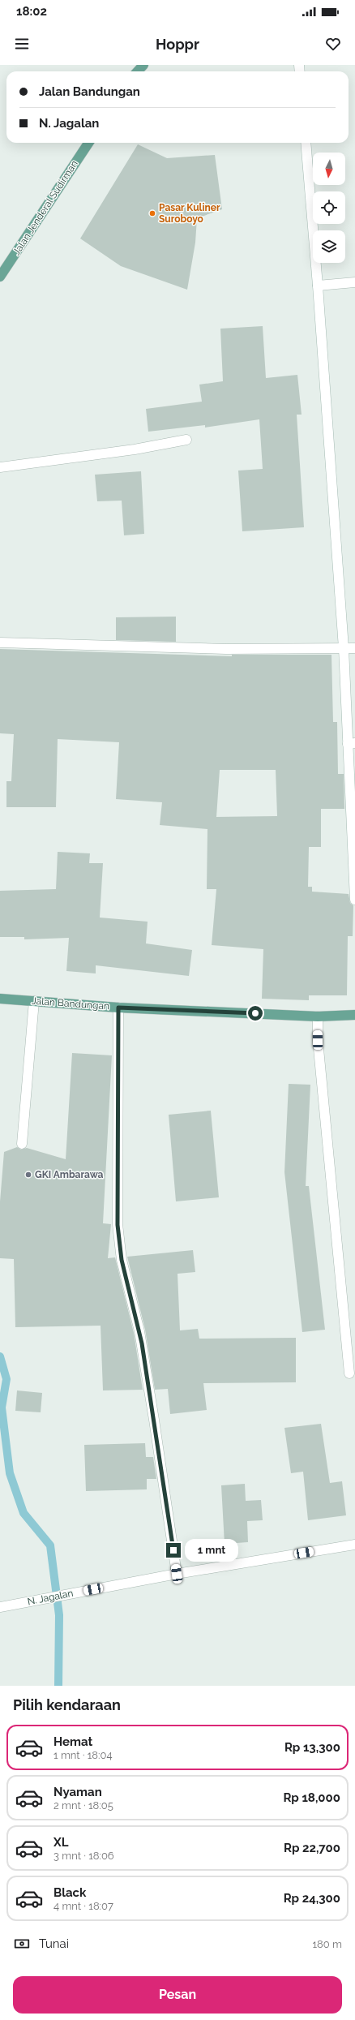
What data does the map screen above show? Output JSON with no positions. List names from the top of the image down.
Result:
{
  "streets": {
    "main road": ["Jalan Jenderal Sudirman", "Jalan Bandungan"],
    "street": ["N. Jagalan"]
  },
  "places": ["Pasar Kuliner Suroboyo", "GKI Ambarawa"],
  "north": "bottom",
  "page": {
    "status": "18:02",
    "header": "Hoppr",
    "banner": ["Jalan Bandungan", "N. Jagalan"],
    "bubble": "1 mnt",
    "heading": "Pilih kendaraan",
    "list": [
      {
        "name": "Hemat",
        "note": "1 mnt · 18:04",
        "value": "Rp 13,300"
      },
      {
        "name": "Nyaman",
        "note": "2 mnt · 18:05",
        "value": "Rp 18,000"
      },
      {
        "name": "XL",
        "note": "3 mnt · 18:06",
        "value": "Rp 22,700"
      },
      {
        "name": "Black",
        "note": "4 mnt · 18:07",
        "value": "Rp 24,300"
      }
    ],
    "pay": ["Tunai", "180 m"],
    "buttons": "Pesan"
  }
}
